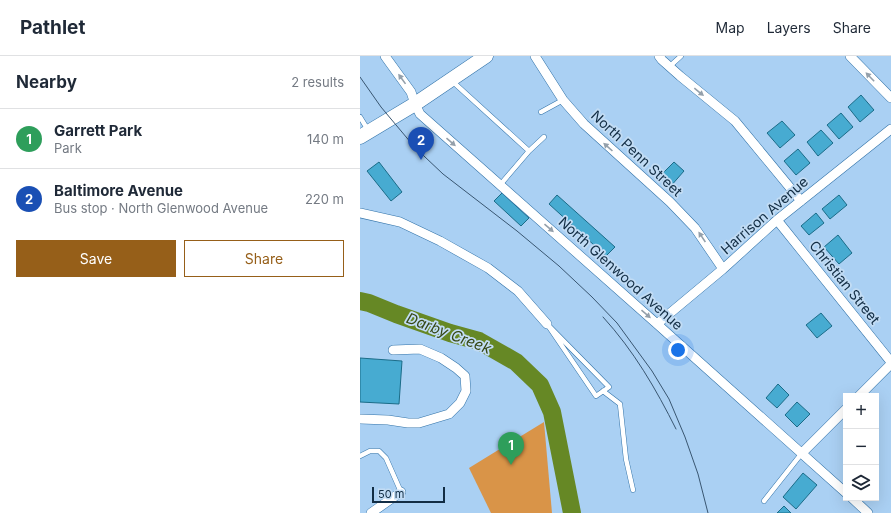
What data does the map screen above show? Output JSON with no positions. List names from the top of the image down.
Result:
{
  "streets": {
    "street": [
      "North Penn Street",
      "Harrison Avenue",
      "North Glenwood Avenue",
      "Christian Street"
    ]
  },
  "crossings": [
    ["North Penn Street", "Harrison Avenue"],
    ["Harrison Avenue", "North Glenwood Avenue"],
    ["Harrison Avenue", "Christian Street"]
  ],
  "one_way": ["North Penn Street"],
  "water": ["Darby Creek"],
  "scale_bar": "50 m",
  "page": {
    "header": "Pathlet",
    "nav": ["Map", "Layers", "Share"],
    "heading": ["Nearby", "2 results"],
    "list": [
      {
        "mark": "1",
        "name": "Garrett Park",
        "note": "Park",
        "value": "140 m"
      },
      {
        "mark": "2",
        "name": "Baltimore Avenue",
        "note": "Bus stop · North Glenwood Avenue",
        "value": "220 m"
      }
    ],
    "pins": ["2", "1"],
    "buttons": ["Save", "Share"],
    "map_buttons": ["+", "−"],
    "scale": "50 m"
  }
}
